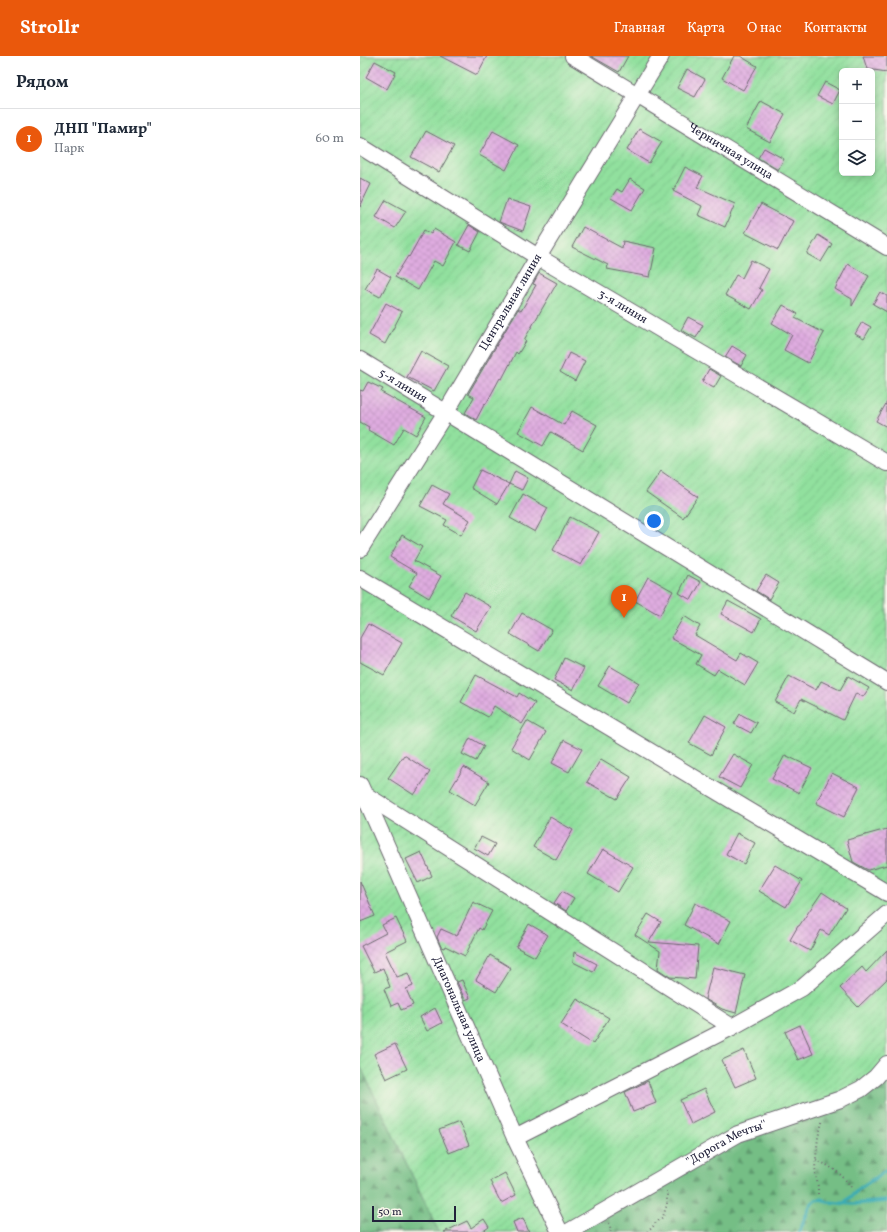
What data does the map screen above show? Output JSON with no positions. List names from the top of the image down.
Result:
{
  "streets": {
    "street": [
      "Черничная улица",
      "Центральная линия",
      "3-я линия",
      "5-я линия",
      "Диагональная улица",
      "\"Дорога Мечты''"
    ]
  },
  "crossings": [
    ["Черничная улица", "Центральная линия"],
    ["Центральная линия", "3-я линия"],
    ["Центральная линия", "5-я линия"]
  ],
  "scale_bar": "50 m",
  "page": {
    "header": "Strollr",
    "nav": [
      "Главная",
      "Карта",
      "О нас",
      "Контакты"
    ],
    "heading": "Рядом",
    "map_buttons": ["+", "−"],
    "list": [
      {
        "mark": "1",
        "name": "ДНП \"Памир\"",
        "note": "Парк",
        "value": "60 m"
      }
    ],
    "pins": "1",
    "scale": "50 m"
  }
}
